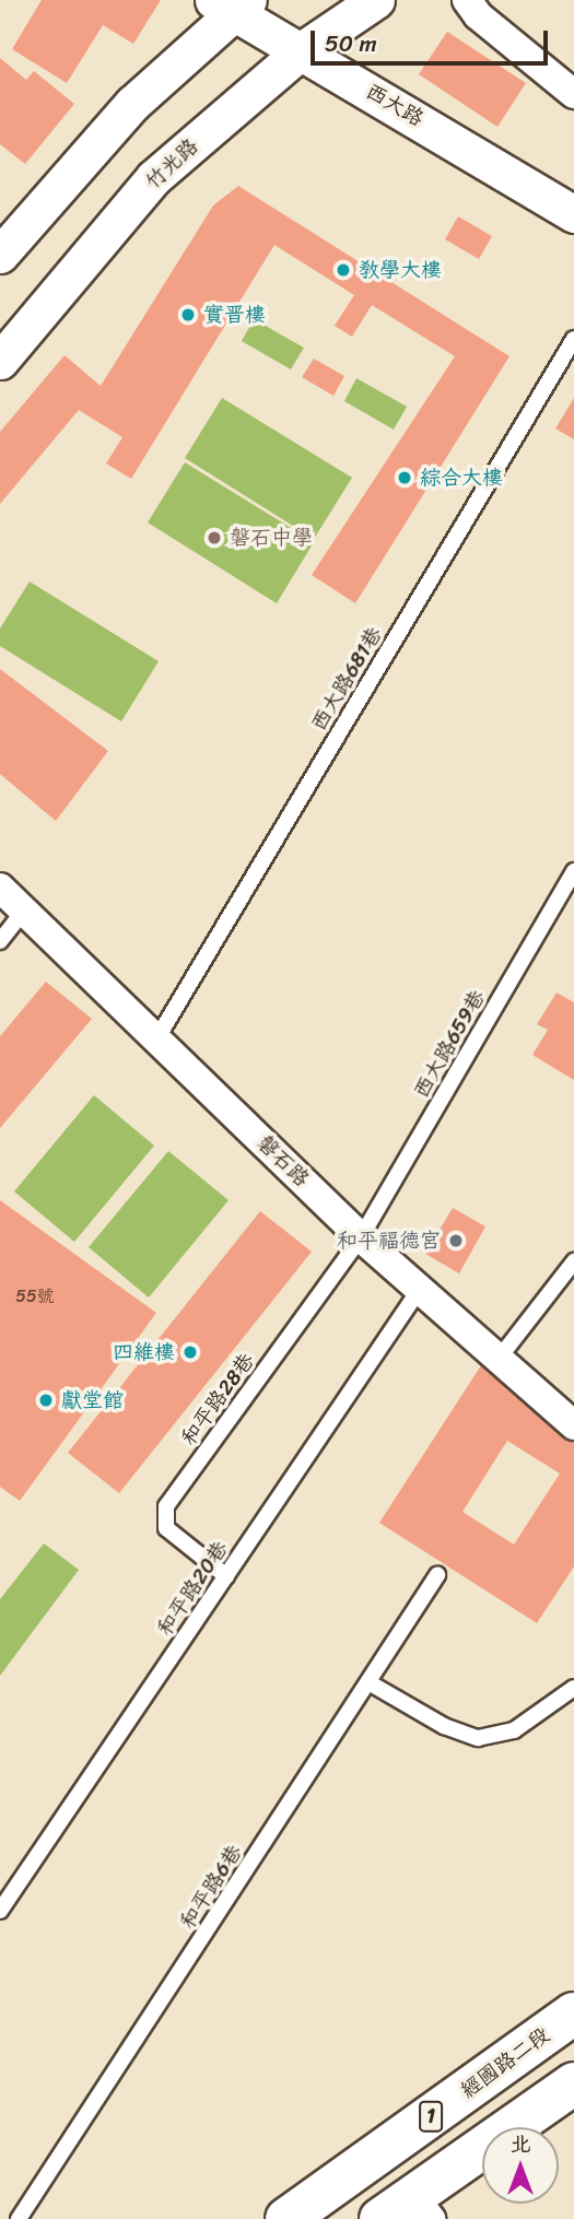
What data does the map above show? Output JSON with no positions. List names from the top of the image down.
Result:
{
  "streets": {
    "main road": ["經國路二段", "1"],
    "street": ["西大路", "竹光路", "磐石路"],
    "lane": [
      "西大路681巷",
      "西大路659巷",
      "和平路28巷",
      "和平路20巷",
      "和平路6巷"
    ]
  },
  "crossings": [
    ["西大路", "竹光路"],
    ["西大路681巷", "磐石路"],
    ["西大路659巷", "磐石路"],
    ["西大路659巷", "和平路28巷"],
    ["磐石路", "和平路28巷"],
    ["磐石路", "和平路20巷"],
    ["和平路28巷", "和平路20巷"]
  ],
  "places": [
    "教學大樓",
    "實晋樓",
    "綜合大樓",
    "磐石中學",
    "和平福德宮",
    "四維樓",
    "獻堂館"
  ],
  "house_numbers": ["55號"],
  "scale_bar": "50 m",
  "north": "top"
}
